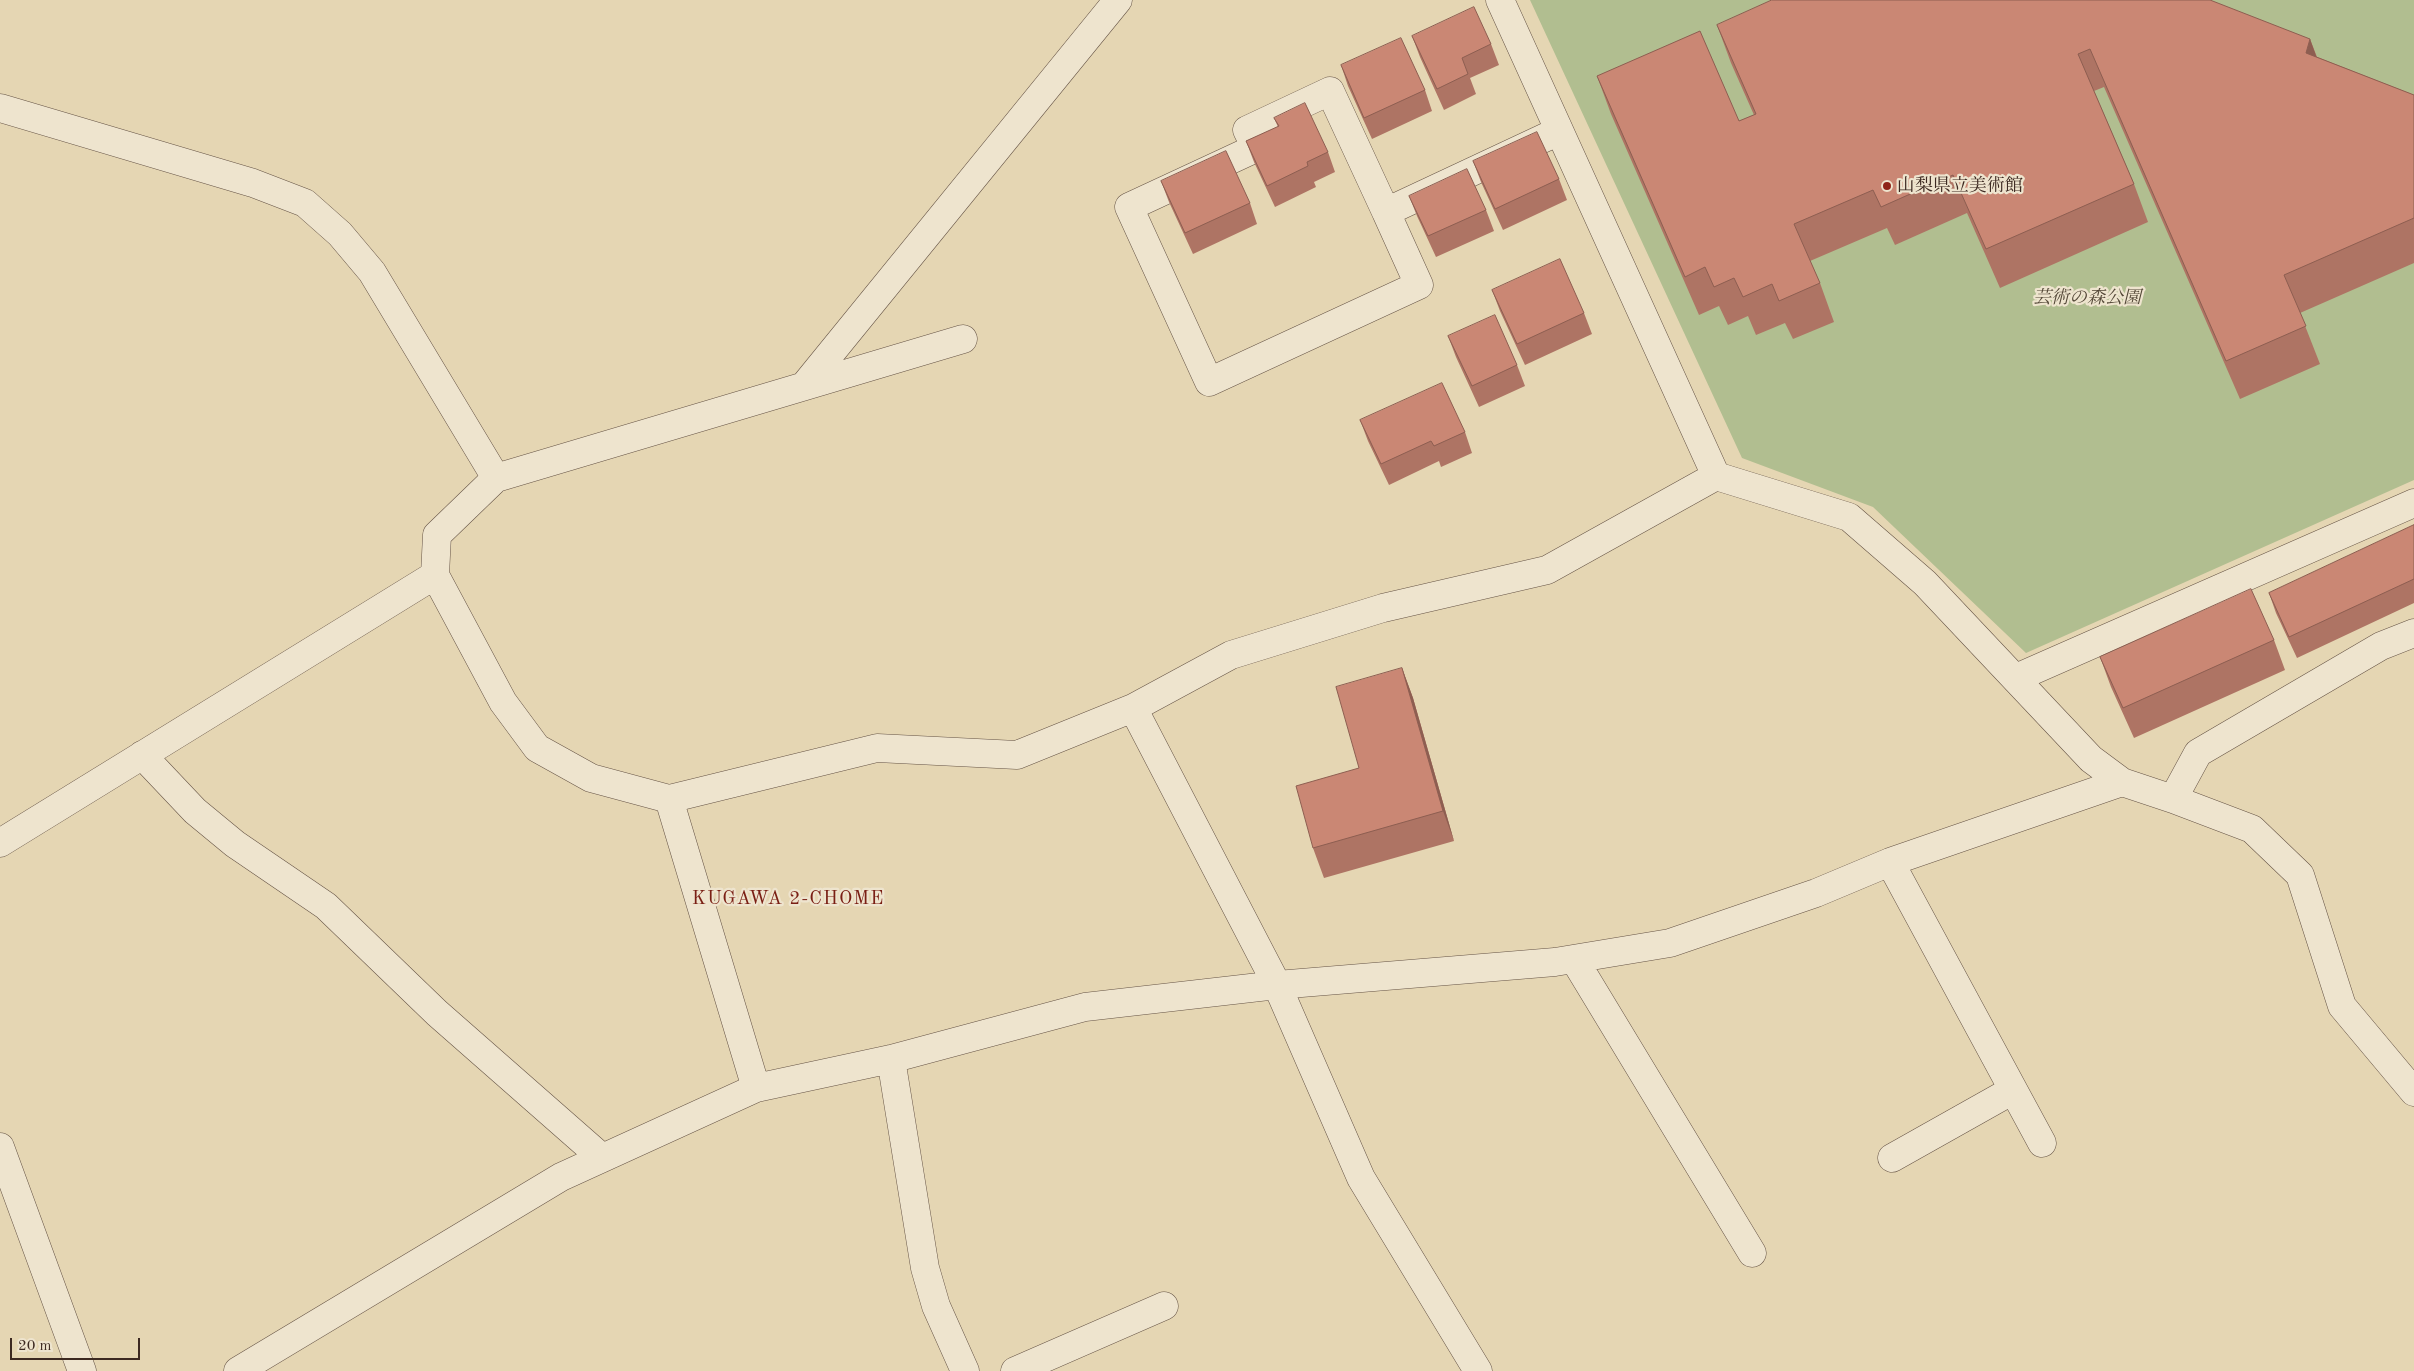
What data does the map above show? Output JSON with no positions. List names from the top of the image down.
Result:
{
  "districts": ["KUGAWA 2-CHOME"],
  "parks": ["芸術の森公園"],
  "places": ["山梨県立美術館"],
  "scale_bar": "20 m"
}
